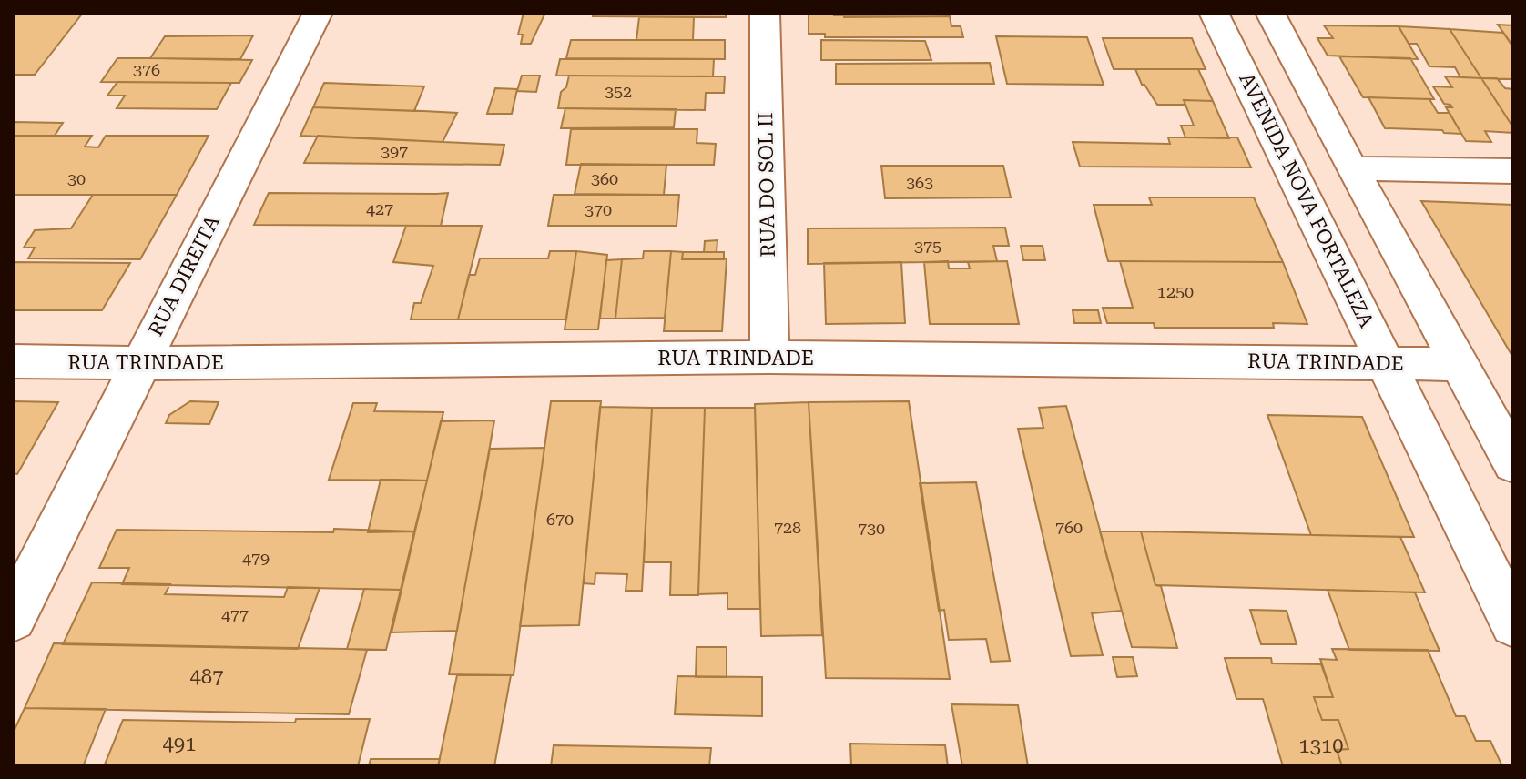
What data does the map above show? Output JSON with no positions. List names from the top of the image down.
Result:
{
  "streets": {
    "street": [
      "RUA DO SOL II",
      "AVENIDA NOVA FORTALEZA",
      "RUA DIREITA",
      "RUA TRINDADE"
    ]
  },
  "crossings": [
    ["RUA DO SOL II", "RUA TRINDADE"],
    ["AVENIDA NOVA FORTALEZA", "RUA TRINDADE"],
    ["RUA DIREITA", "RUA TRINDADE"]
  ],
  "house_numbers": [
    "376",
    "352",
    "397",
    "30",
    "360",
    "363",
    "427",
    "370",
    "375",
    "1250",
    "670",
    "728",
    "760",
    "730",
    "479",
    "477",
    "487",
    "491",
    "1310"
  ]
}
